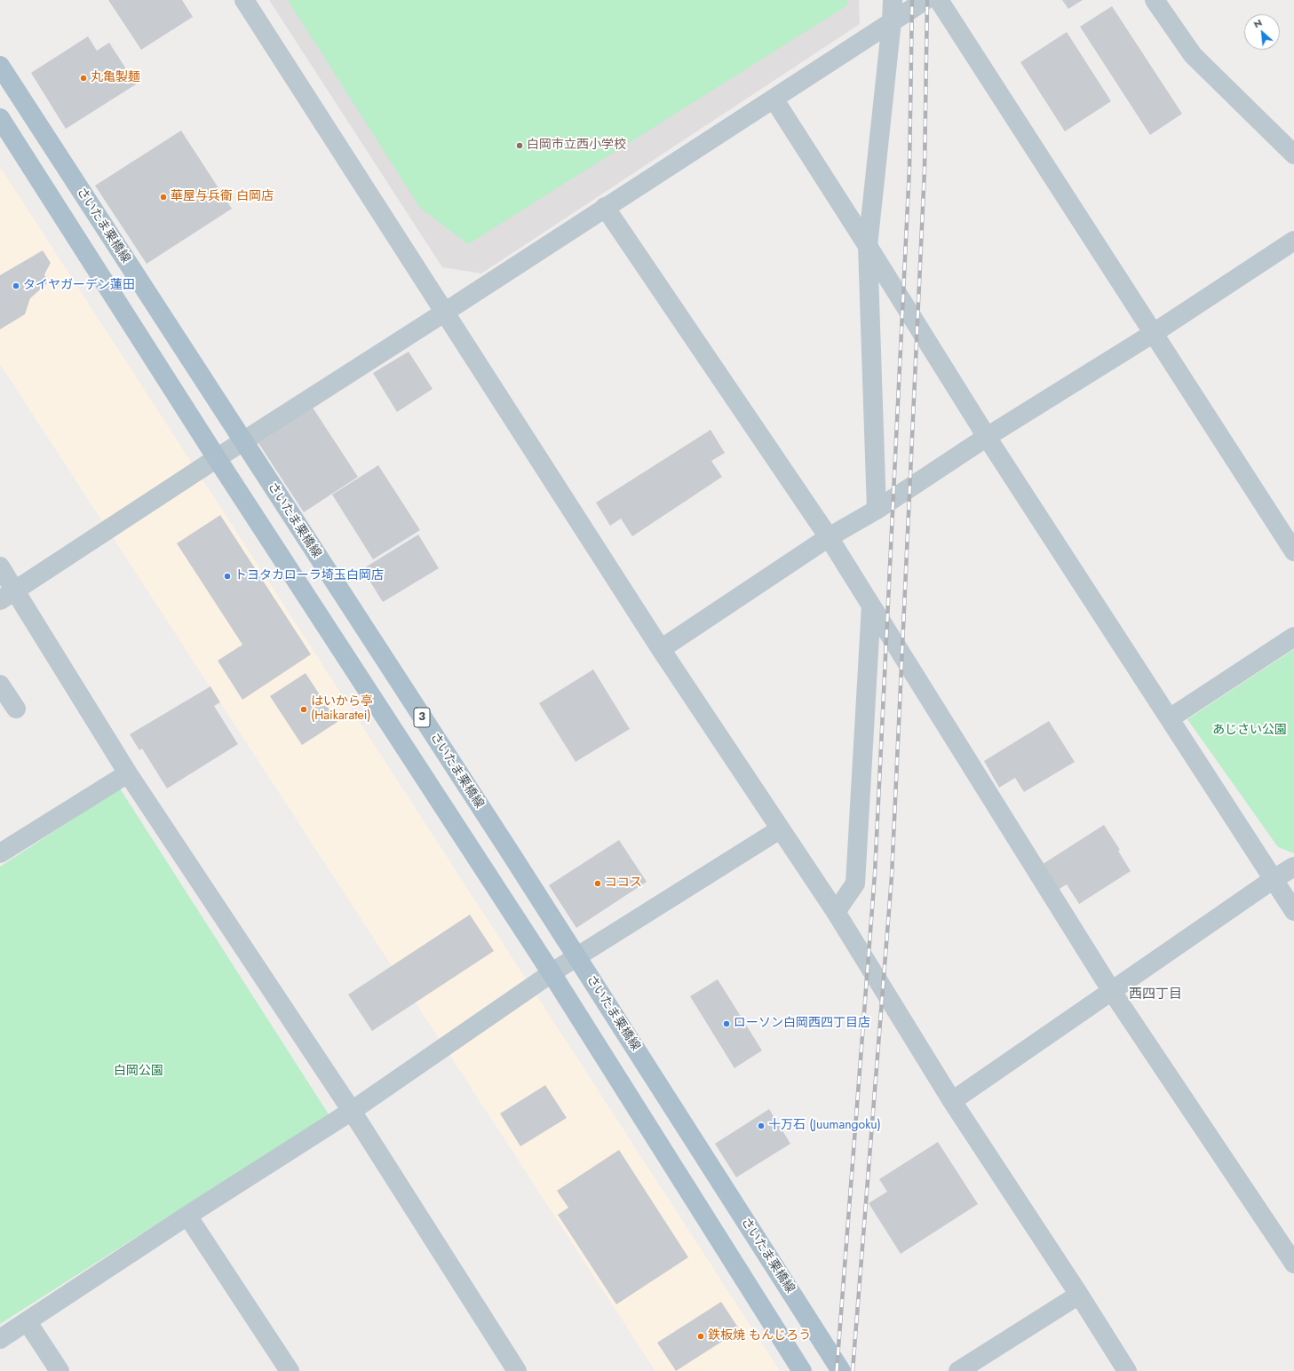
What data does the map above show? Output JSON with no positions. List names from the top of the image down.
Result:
{
  "streets": {
    "main road": ["さいたま栗橋線", "3"]
  },
  "districts": ["西四丁目"],
  "parks": ["あじさい公園", "白岡公園"],
  "places": [
    "丸亀製麺",
    "白岡市立西小学校",
    "華屋与兵衛 白岡店",
    "タイヤガーデン蓮田",
    "トヨタカローラ埼玉白岡店",
    "はいから亭 (Haikaratei)",
    "ココス",
    "ローソン白岡西四丁目店",
    "十万石 (Juumangoku)",
    "鉄板焼 もんじろう"
  ],
  "north": "top left"
}
